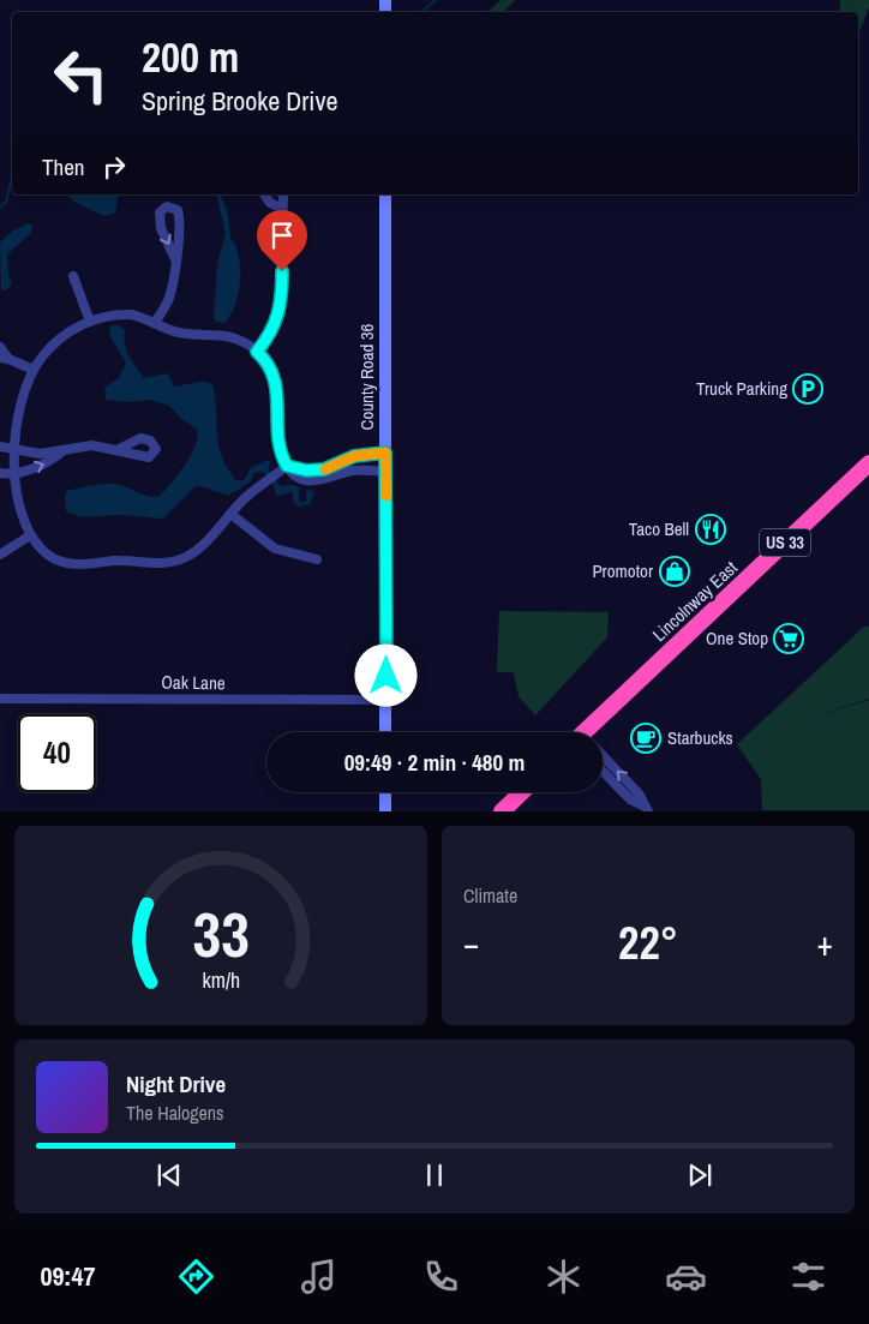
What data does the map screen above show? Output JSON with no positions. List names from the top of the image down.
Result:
{
  "streets": {
    "highway": ["US 33", "Lincolnway East"],
    "street": ["County Road 36", "Oak Lane"]
  },
  "crossings": [
    ["County Road 36", "Oak Lane"]
  ],
  "places": {
    "parking": ["Truck Parking"],
    "restaurant": ["Taco Bell"],
    "shop": ["Promotor"],
    "supermarket": ["One Stop"],
    "cafe": ["Starbucks"]
  },
  "page": {
    "turn": ["200 m", "Spring Brooke Drive"],
    "then": "Then",
    "limit": "40",
    "trip": "09:49 · 2 min · 480 m",
    "tile": "Climate",
    "heat": ["−", "22°", "+"],
    "song": ["Night Drive", "The Halogens"],
    "tabs": "09:47",
    "gauge": ["33", "km/h"]
  }
}
